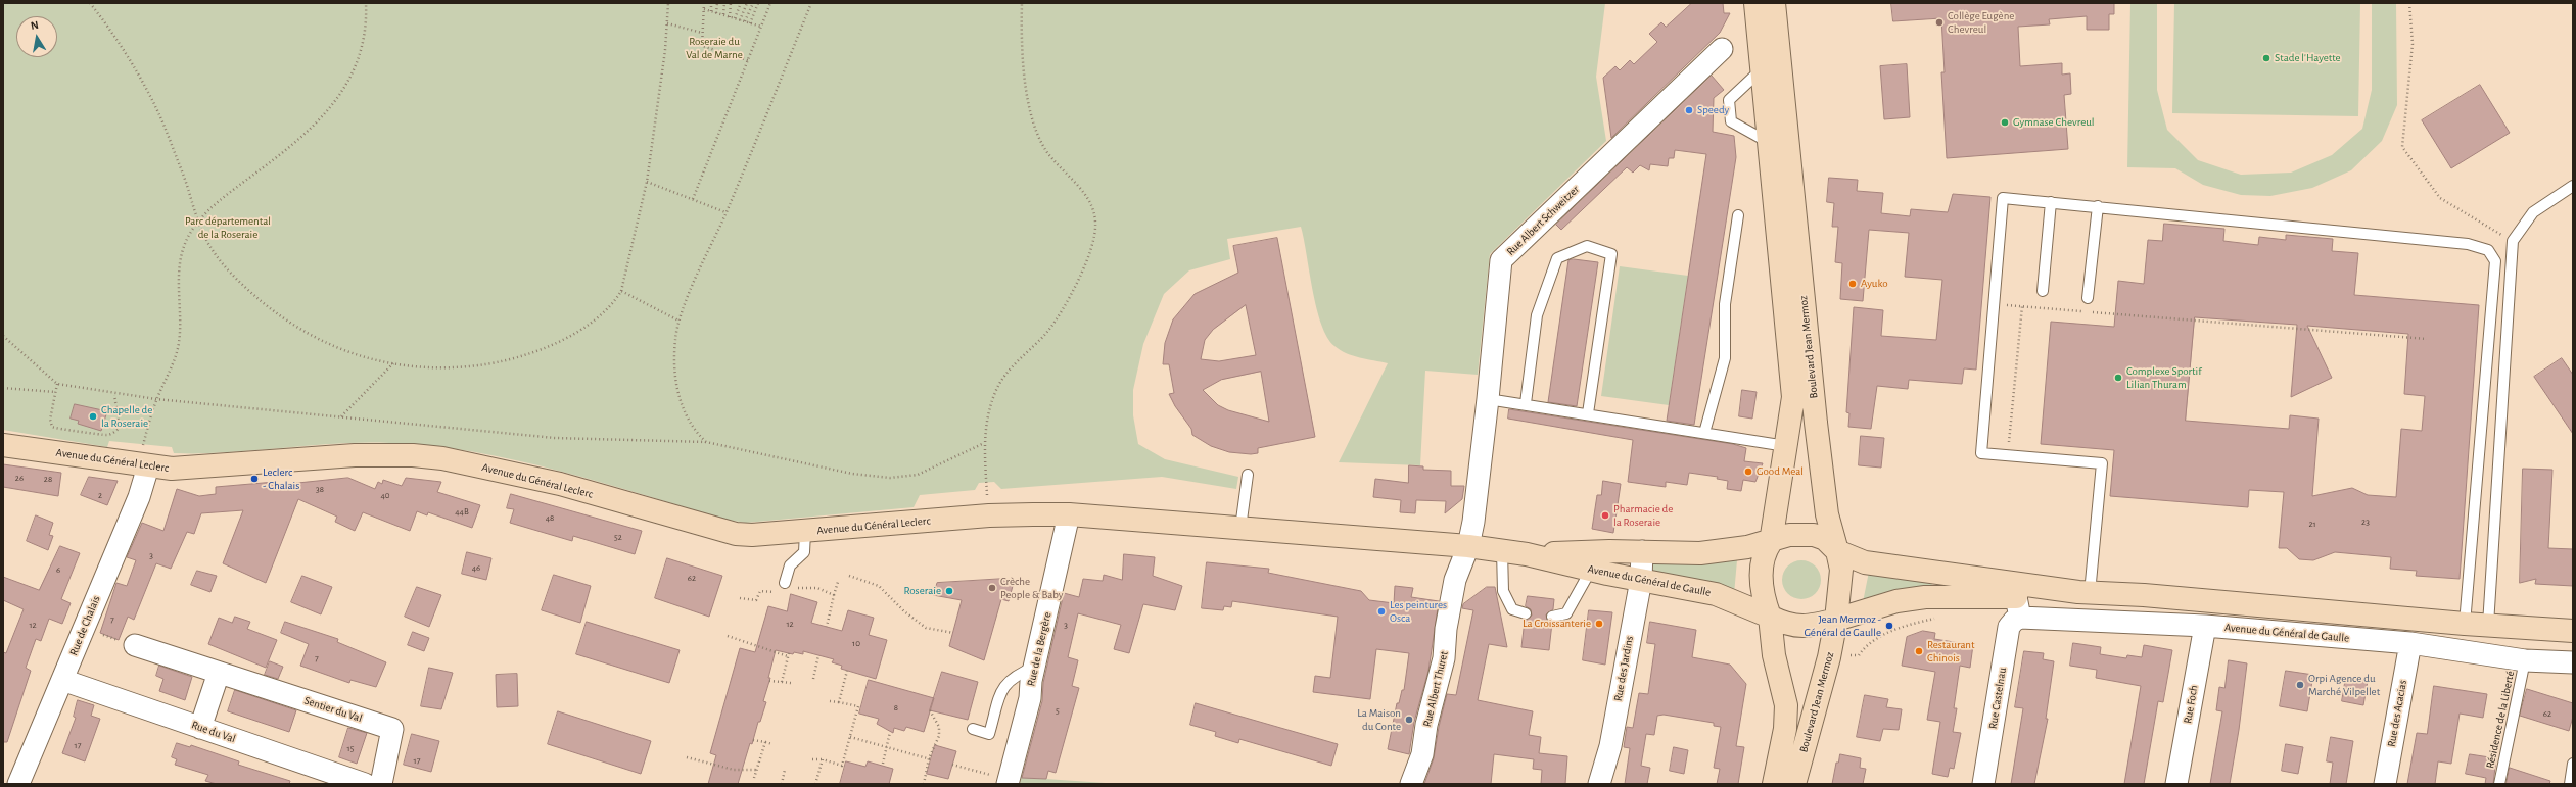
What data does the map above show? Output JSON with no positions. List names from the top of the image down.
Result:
{
  "streets": {
    "main road": ["Boulevard Jean Mermoz", "Avenue du Général Leclerc", "Avenue du Général de Gaulle"],
    "street": [
      "Rue Albert Schweitzer",
      "Rue de Chalais",
      "Rue de la Bergère",
      "Rue des Jardins",
      "Rue Albert Thuret",
      "Rue Castelnau",
      "Rue Foch",
      "Sentier du Val",
      "Rue des Acacias",
      "Rue du Val"
    ],
    "lane": ["Résidence de la Liberté"]
  },
  "crossings": [
    ["Rue Albert Schweitzer", "Avenue du Général de Gaulle"],
    ["Rue Albert Schweitzer", "Rue Albert Thuret"],
    ["Boulevard Jean Mermoz", "Avenue du Général de Gaulle"],
    ["Avenue du Général Leclerc", "Avenue du Général de Gaulle"],
    ["Avenue du Général Leclerc", "Rue de Chalais"],
    ["Avenue du Général Leclerc", "Rue de la Bergère"],
    ["Avenue du Général de Gaulle", "Rue des Jardins"],
    ["Avenue du Général de Gaulle", "Rue Albert Thuret"],
    ["Avenue du Général de Gaulle", "Rue Castelnau"],
    ["Avenue du Général de Gaulle", "Rue Foch"],
    ["Avenue du Général de Gaulle", "Rue des Acacias"],
    ["Avenue du Général de Gaulle", "Résidence de la Liberté"],
    ["Rue de Chalais", "Rue du Val"]
  ],
  "parks": ["Roseraie du Val de Marne", "Parc départemental de la Roseraie"],
  "places": [
    "Collège Eugène Chevreul",
    "Stade l'Hayette",
    "Speedy",
    "Gymnase Chevreul",
    "Ayuko",
    "Complexe Sportif Lilian Thuram",
    "Chapelle de la Roseraie",
    "Good Meal",
    "Leclerc - Chalais",
    "Pharmacie de la Roseraie",
    "Crèche People & Baby",
    "Roseraie",
    "Les peintures Osca",
    "La Croissanterie",
    "Jean Mermoz - Général de Gaulle",
    "Restaurant Chinois",
    "Orpi Agence du Marché Vilpellet",
    "La Maison du Conte"
  ],
  "house_numbers": [
    "26",
    "28",
    "38",
    "2",
    "40",
    "44B",
    "48",
    "23",
    "21",
    "52",
    "3",
    "46",
    "6",
    "62",
    "7",
    "12",
    "12",
    "3",
    "10",
    "7",
    "8",
    "5",
    "62",
    "17",
    "15",
    "17"
  ],
  "north": "top"
}
